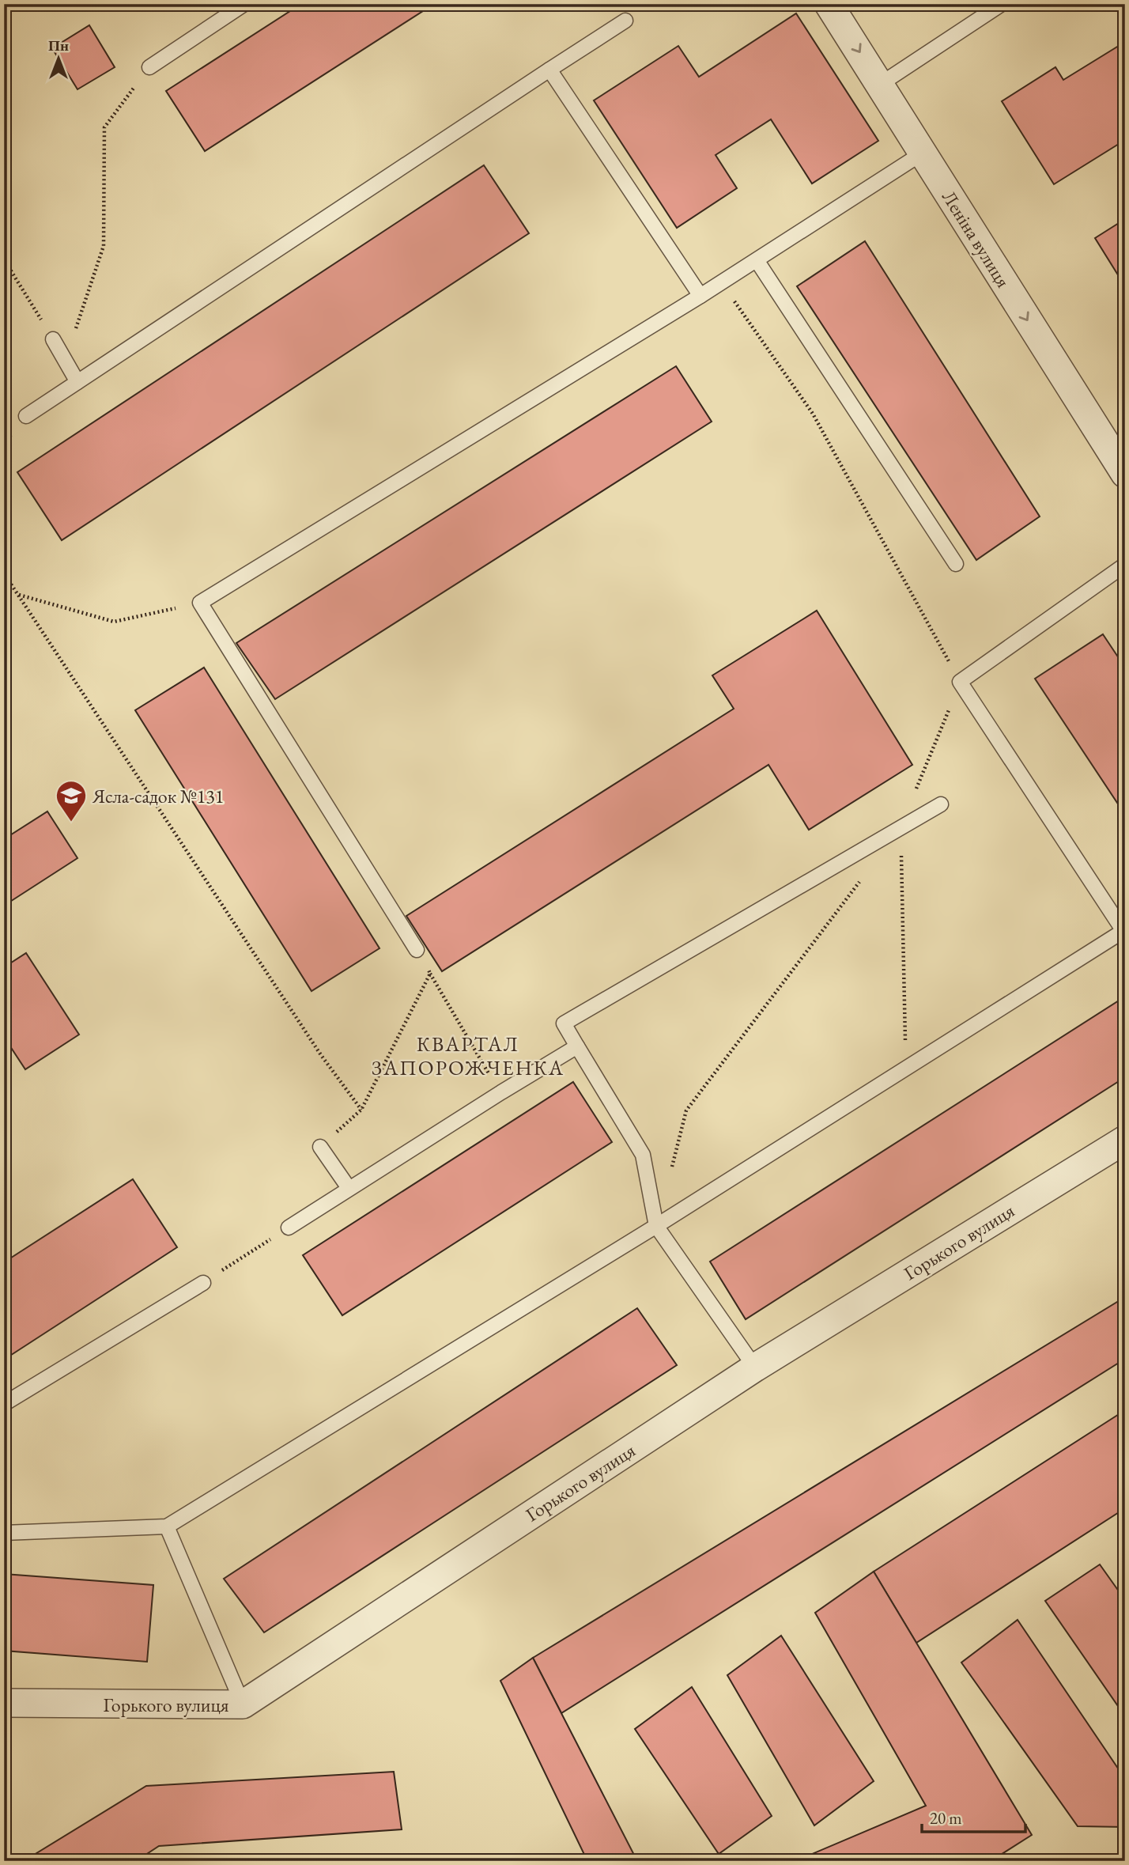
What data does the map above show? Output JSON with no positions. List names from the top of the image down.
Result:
{
  "streets": {
    "street": ["Леніна вулиця", "Горького вулиця"]
  },
  "one_way": ["Леніна вулиця"],
  "districts": ["КВАРТАЛ ЗАПОРОЖЧЕНКА"],
  "places": {
    "school or university": ["Ясла-садок №131"]
  },
  "scale_bar": "20 m",
  "north": "top"
}
